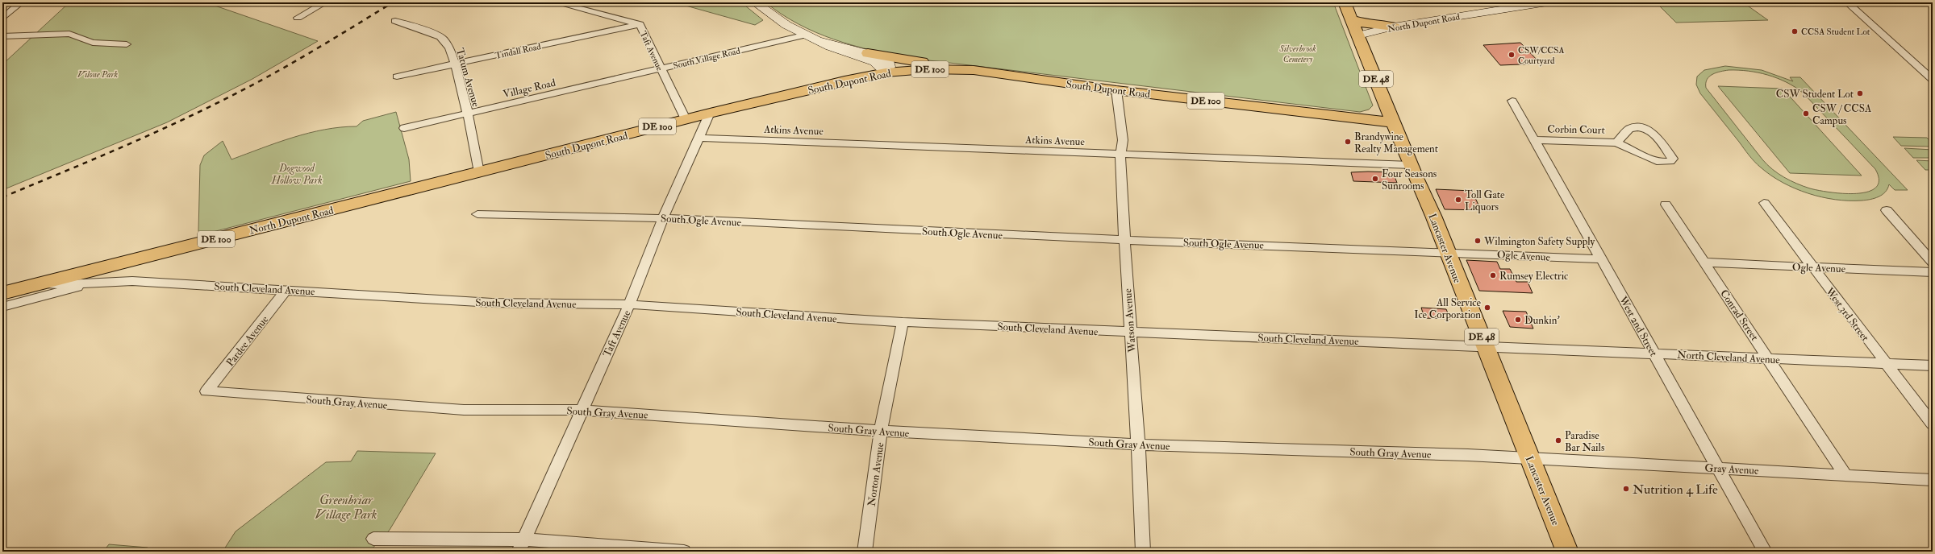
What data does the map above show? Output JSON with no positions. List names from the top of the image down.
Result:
{
  "streets": {
    "main road": [
      "North Dupont Road",
      "DE 100",
      "DE 48",
      "South Dupont Road",
      "Lancaster Avenue"
    ],
    "street": [
      "Tindall Road",
      "Taft Avenue",
      "South Village Road",
      "Tatum Avenue",
      "Village Road",
      "Corbin Court",
      "Atkins Avenue",
      "South Ogle Avenue",
      "Ogle Avenue",
      "South Cleveland Avenue",
      "West 3rd Street",
      "Conrad Street",
      "Watson Avenue",
      "West 2nd Street",
      "Pardee Avenue",
      "North Cleveland Avenue",
      "South Gray Avenue",
      "Gray Avenue",
      "Norton Avenue"
    ]
  },
  "crossings": [
    ["North Dupont Road", "DE 48"],
    ["North Dupont Road", "South Dupont Road"],
    ["North Dupont Road", "Lancaster Avenue"],
    ["North Dupont Road", "South Cleveland Avenue"],
    ["Tindall Road", "Taft Avenue"],
    ["Tindall Road", "Tatum Avenue"],
    ["Taft Avenue", "South Village Road"],
    ["Taft Avenue", "South Dupont Road"],
    ["Taft Avenue", "Village Road"],
    ["Taft Avenue", "Atkins Avenue"],
    ["Taft Avenue", "South Ogle Avenue"],
    ["Taft Avenue", "South Cleveland Avenue"],
    ["Taft Avenue", "South Gray Avenue"],
    ["South Village Road", "Village Road"],
    ["Tatum Avenue", "South Dupont Road"],
    ["Tatum Avenue", "Village Road"],
    ["DE 48", "Lancaster Avenue"],
    ["South Dupont Road", "Lancaster Avenue"],
    ["South Dupont Road", "Watson Avenue"],
    ["Corbin Court", "West 2nd Street"],
    ["Atkins Avenue", "Lancaster Avenue"],
    ["Atkins Avenue", "Watson Avenue"],
    ["South Ogle Avenue", "Lancaster Avenue"],
    ["South Ogle Avenue", "Ogle Avenue"],
    ["South Ogle Avenue", "Watson Avenue"],
    ["Lancaster Avenue", "Ogle Avenue"],
    ["Lancaster Avenue", "South Cleveland Avenue"],
    ["Lancaster Avenue", "North Cleveland Avenue"],
    ["Lancaster Avenue", "South Gray Avenue"],
    ["Lancaster Avenue", "Gray Avenue"],
    ["Ogle Avenue", "West 3rd Street"],
    ["Ogle Avenue", "Conrad Street"],
    ["Ogle Avenue", "West 2nd Street"],
    ["South Cleveland Avenue", "Watson Avenue"],
    ["South Cleveland Avenue", "Pardee Avenue"],
    ["South Cleveland Avenue", "North Cleveland Avenue"],
    ["South Cleveland Avenue", "Norton Avenue"],
    ["West 3rd Street", "North Cleveland Avenue"],
    ["Conrad Street", "North Cleveland Avenue"],
    ["Conrad Street", "Gray Avenue"],
    ["Watson Avenue", "South Gray Avenue"],
    ["West 2nd Street", "North Cleveland Avenue"],
    ["West 2nd Street", "Gray Avenue"],
    ["Pardee Avenue", "South Gray Avenue"],
    ["South Gray Avenue", "Gray Avenue"],
    ["South Gray Avenue", "Norton Avenue"]
  ],
  "parks": [
    "Silverbrook Cemetery",
    "Vilone Park",
    "Dogwood Hollow Park",
    "Greenbriar Village Park"
  ],
  "places": [
    "CCSA Student Lot",
    "CSW/CCSA Courtyard",
    "CSW Student Lot",
    "CSW / CCSA Campus",
    "Brandywine Realty Management",
    "Four Seasons Sunrooms",
    "Toll Gate Liquors",
    "Wilmington Safety Supply",
    "Rumsey Electric",
    "All Service Ice Corporation",
    "Dunkin'",
    "Paradise Bar Nails",
    "Nutrition 4 Life"
  ]
}
